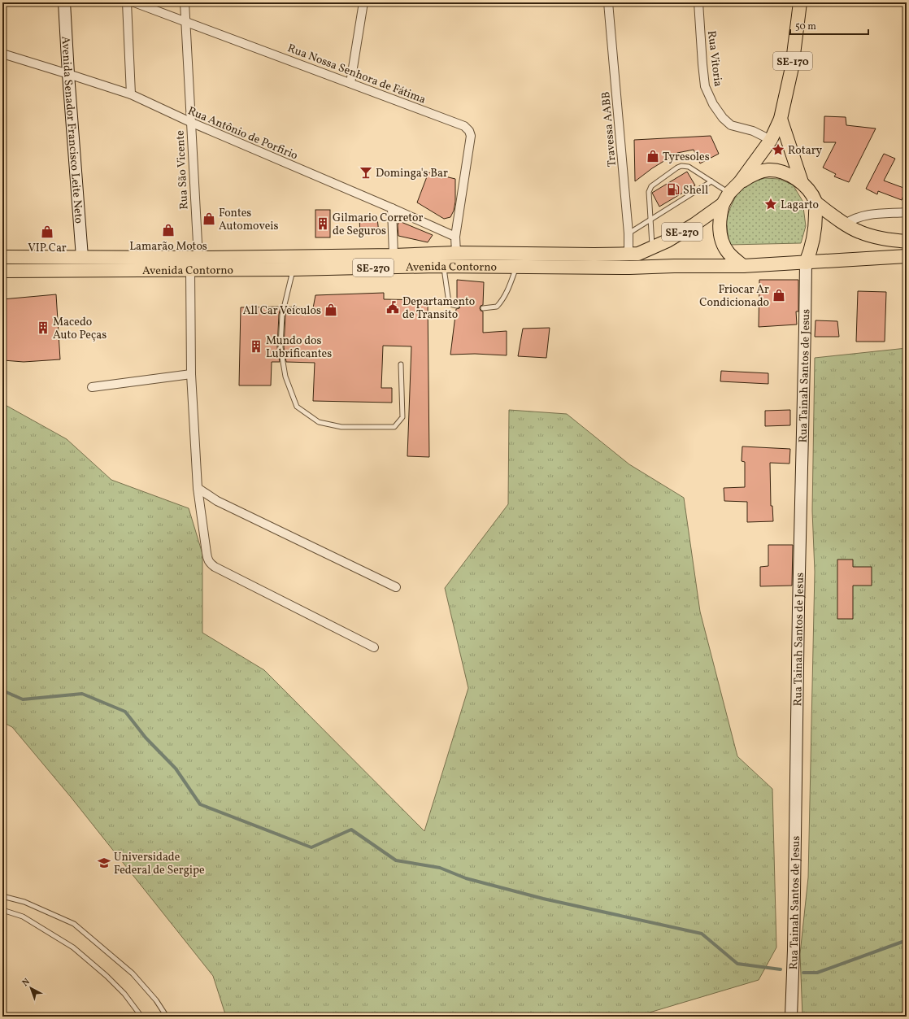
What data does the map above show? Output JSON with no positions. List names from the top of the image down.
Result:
{
  "streets": {
    "main road": ["SE-170", "SE-270", "Avenida Contorno"],
    "street": [
      "Rua Vitoria",
      "Rua Nossa Senhora de Fátima",
      "Avenida Senador Francisco Leite Neto",
      "Travessa AABB",
      "Rua Antônio de Porfirio",
      "Rua São Vicente",
      "Rua Tainah Santos de Jesus"
    ]
  },
  "crossings": [
    ["Rua Nossa Senhora de Fátima", "Rua Antônio de Porfirio"],
    ["Rua Nossa Senhora de Fátima", "Rua São Vicente"],
    ["Avenida Senador Francisco Leite Neto", "Rua Antônio de Porfirio"],
    ["Avenida Senador Francisco Leite Neto", "Avenida Contorno"],
    ["Travessa AABB", "SE-270"],
    ["Travessa AABB", "Avenida Contorno"],
    ["Rua Antônio de Porfirio", "Rua São Vicente"],
    ["Rua São Vicente", "Avenida Contorno"],
    ["SE-270", "Avenida Contorno"],
    ["SE-270", "Rua Tainah Santos de Jesus"],
    ["Avenida Contorno", "Rua Tainah Santos de Jesus"]
  ],
  "places": {
    "place": ["Rotary", "Lagarto"],
    "shop": [
      "Tyresoles",
      "Fontes Automoveis",
      "Lamarão Motos",
      "VIP Car",
      "Friocar Ar Condicionado",
      "All Car Veículos"
    ],
    "bar": ["Dominga's Bar"],
    "fuel station": ["Shell"],
    "building": ["Gilmario Corretor de Seguros", "Macedo Auto Peças", "Mundo dos Lubrificantes"],
    "public building": ["Departamento de Transito"],
    "school or university": ["Universidade Federal de Sergipe"]
  },
  "scale_bar": "50 m",
  "north": "top left"
}
